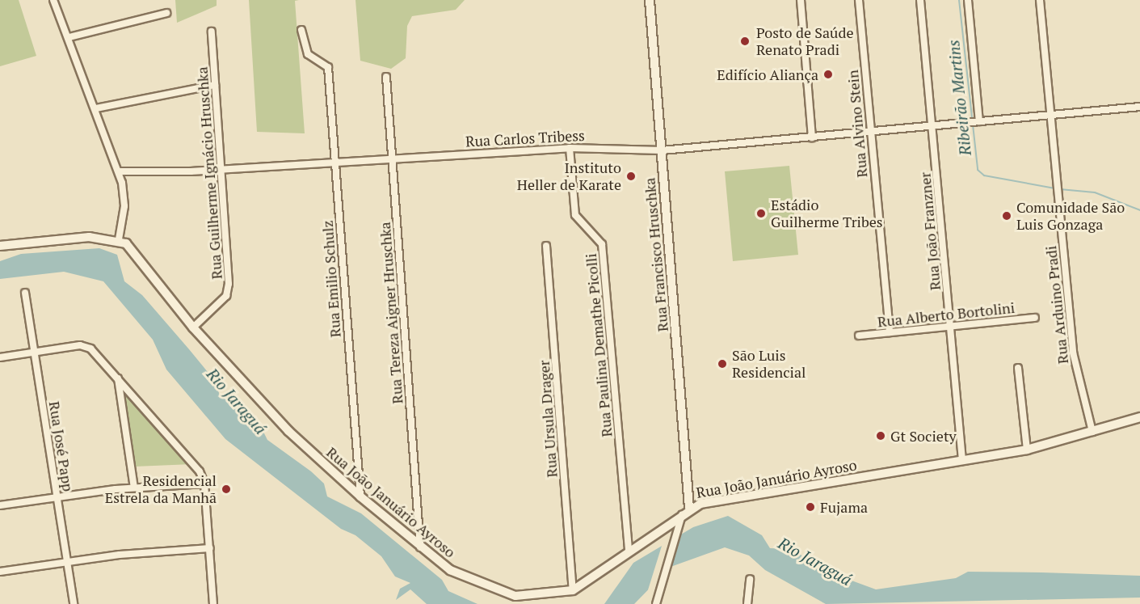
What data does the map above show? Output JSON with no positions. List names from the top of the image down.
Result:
{
  "streets": {
    "main road": ["Rua Francisco Hruschka", "Rua João Januário Ayroso"],
    "street": [
      "Rua Alvino Stein",
      "Rua Carlos Tribess",
      "Rua Guilherme Ignácio Hruschka",
      "Rua João Franzner",
      "Rua Emilio Schulz",
      "Rua Arduino Pradi",
      "Rua Tereza Aigner Hruschka",
      "Rua Alberto Bortolini",
      "Rua Paulina Demathe Picolli",
      "Rua Ursula Drager",
      "Rua José Papp"
    ]
  },
  "crossings": [
    ["Rua Alvino Stein", "Rua Carlos Tribess"],
    ["Rua Alvino Stein", "Rua Alberto Bortolini"],
    ["Rua Carlos Tribess", "Rua Guilherme Ignácio Hruschka"],
    ["Rua Carlos Tribess", "Rua João Franzner"],
    ["Rua Carlos Tribess", "Rua Francisco Hruschka"],
    ["Rua Carlos Tribess", "Rua Emilio Schulz"],
    ["Rua Carlos Tribess", "Rua Arduino Pradi"],
    ["Rua Carlos Tribess", "Rua Tereza Aigner Hruschka"],
    ["Rua Carlos Tribess", "Rua Paulina Demathe Picolli"],
    ["Rua Guilherme Ignácio Hruschka", "Rua João Januário Ayroso"],
    ["Rua João Franzner", "Rua Alberto Bortolini"],
    ["Rua João Franzner", "Rua João Januário Ayroso"],
    ["Rua Francisco Hruschka", "Rua João Januário Ayroso"],
    ["Rua Emilio Schulz", "Rua João Januário Ayroso"],
    ["Rua Arduino Pradi", "Rua João Januário Ayroso"],
    ["Rua Tereza Aigner Hruschka", "Rua João Januário Ayroso"],
    ["Rua Paulina Demathe Picolli", "Rua João Januário Ayroso"],
    ["Rua Ursula Drager", "Rua João Januário Ayroso"]
  ],
  "water": ["Ribeirão Martins", "Rio Jaraguá"],
  "places": [
    "Posto de Saúde Renato Pradi",
    "Edifício Aliança",
    "Instituto Heller de Karate",
    "Estádio Guilherme Tribes",
    "Comunidade São Luis Gonzaga",
    "São Luis Residencial",
    "Gt Society",
    "Residencial Estrela da Manhã",
    "Fujama"
  ]
}
